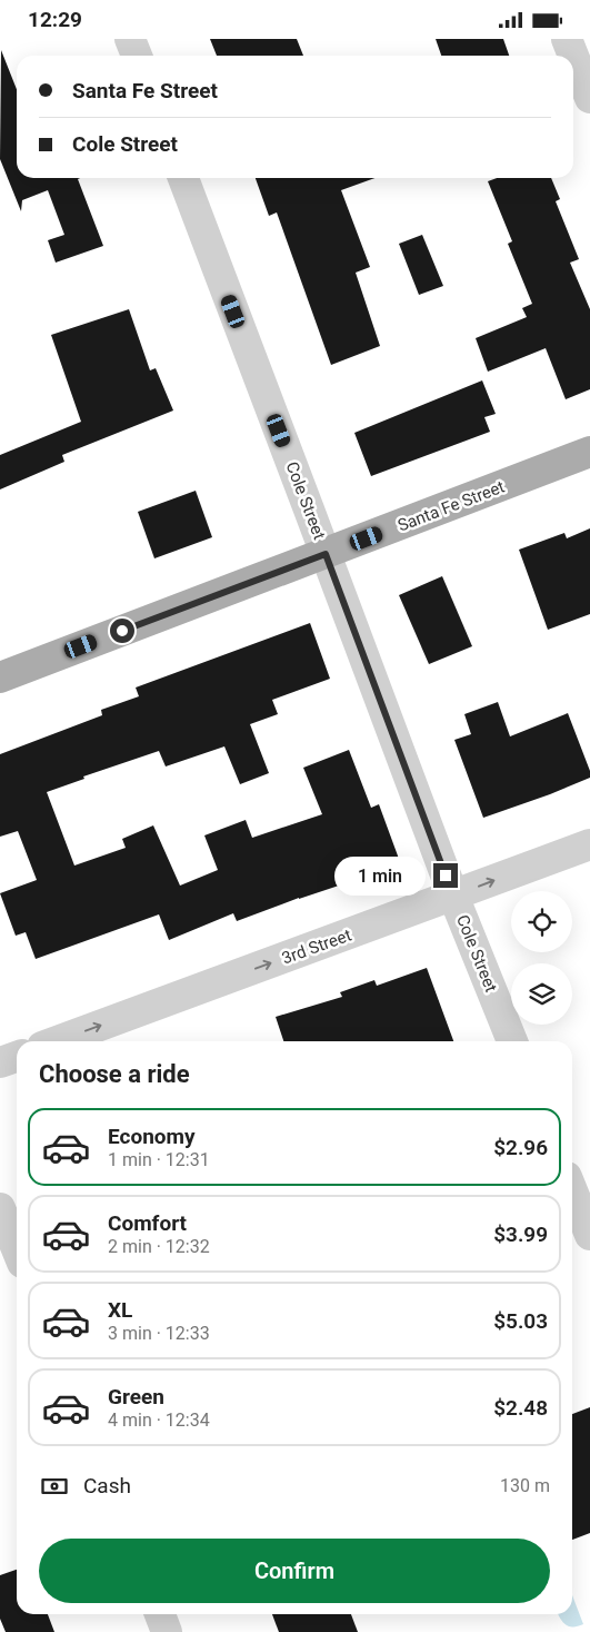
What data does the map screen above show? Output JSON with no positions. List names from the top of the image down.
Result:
{
  "streets": {
    "main road": ["Santa Fe Street"],
    "street": ["Cole Street", "3rd Street"]
  },
  "crossings": [
    ["Cole Street", "Santa Fe Street"],
    ["Cole Street", "3rd Street"]
  ],
  "one_way": ["3rd Street"],
  "page": {
    "status": "12:29",
    "banner": ["Santa Fe Street", "Cole Street"],
    "bubble": "1 min",
    "heading": "Choose a ride",
    "list": [
      {
        "name": "Economy",
        "note": "1 min · 12:31",
        "value": "$2.96"
      },
      {
        "name": "Comfort",
        "note": "2 min · 12:32",
        "value": "$3.99"
      },
      {
        "name": "XL",
        "note": "3 min · 12:33",
        "value": "$5.03"
      },
      {
        "name": "Green",
        "note": "4 min · 12:34",
        "value": "$2.48"
      }
    ],
    "pay": ["Cash", "130 m"],
    "buttons": "Confirm"
  }
}
